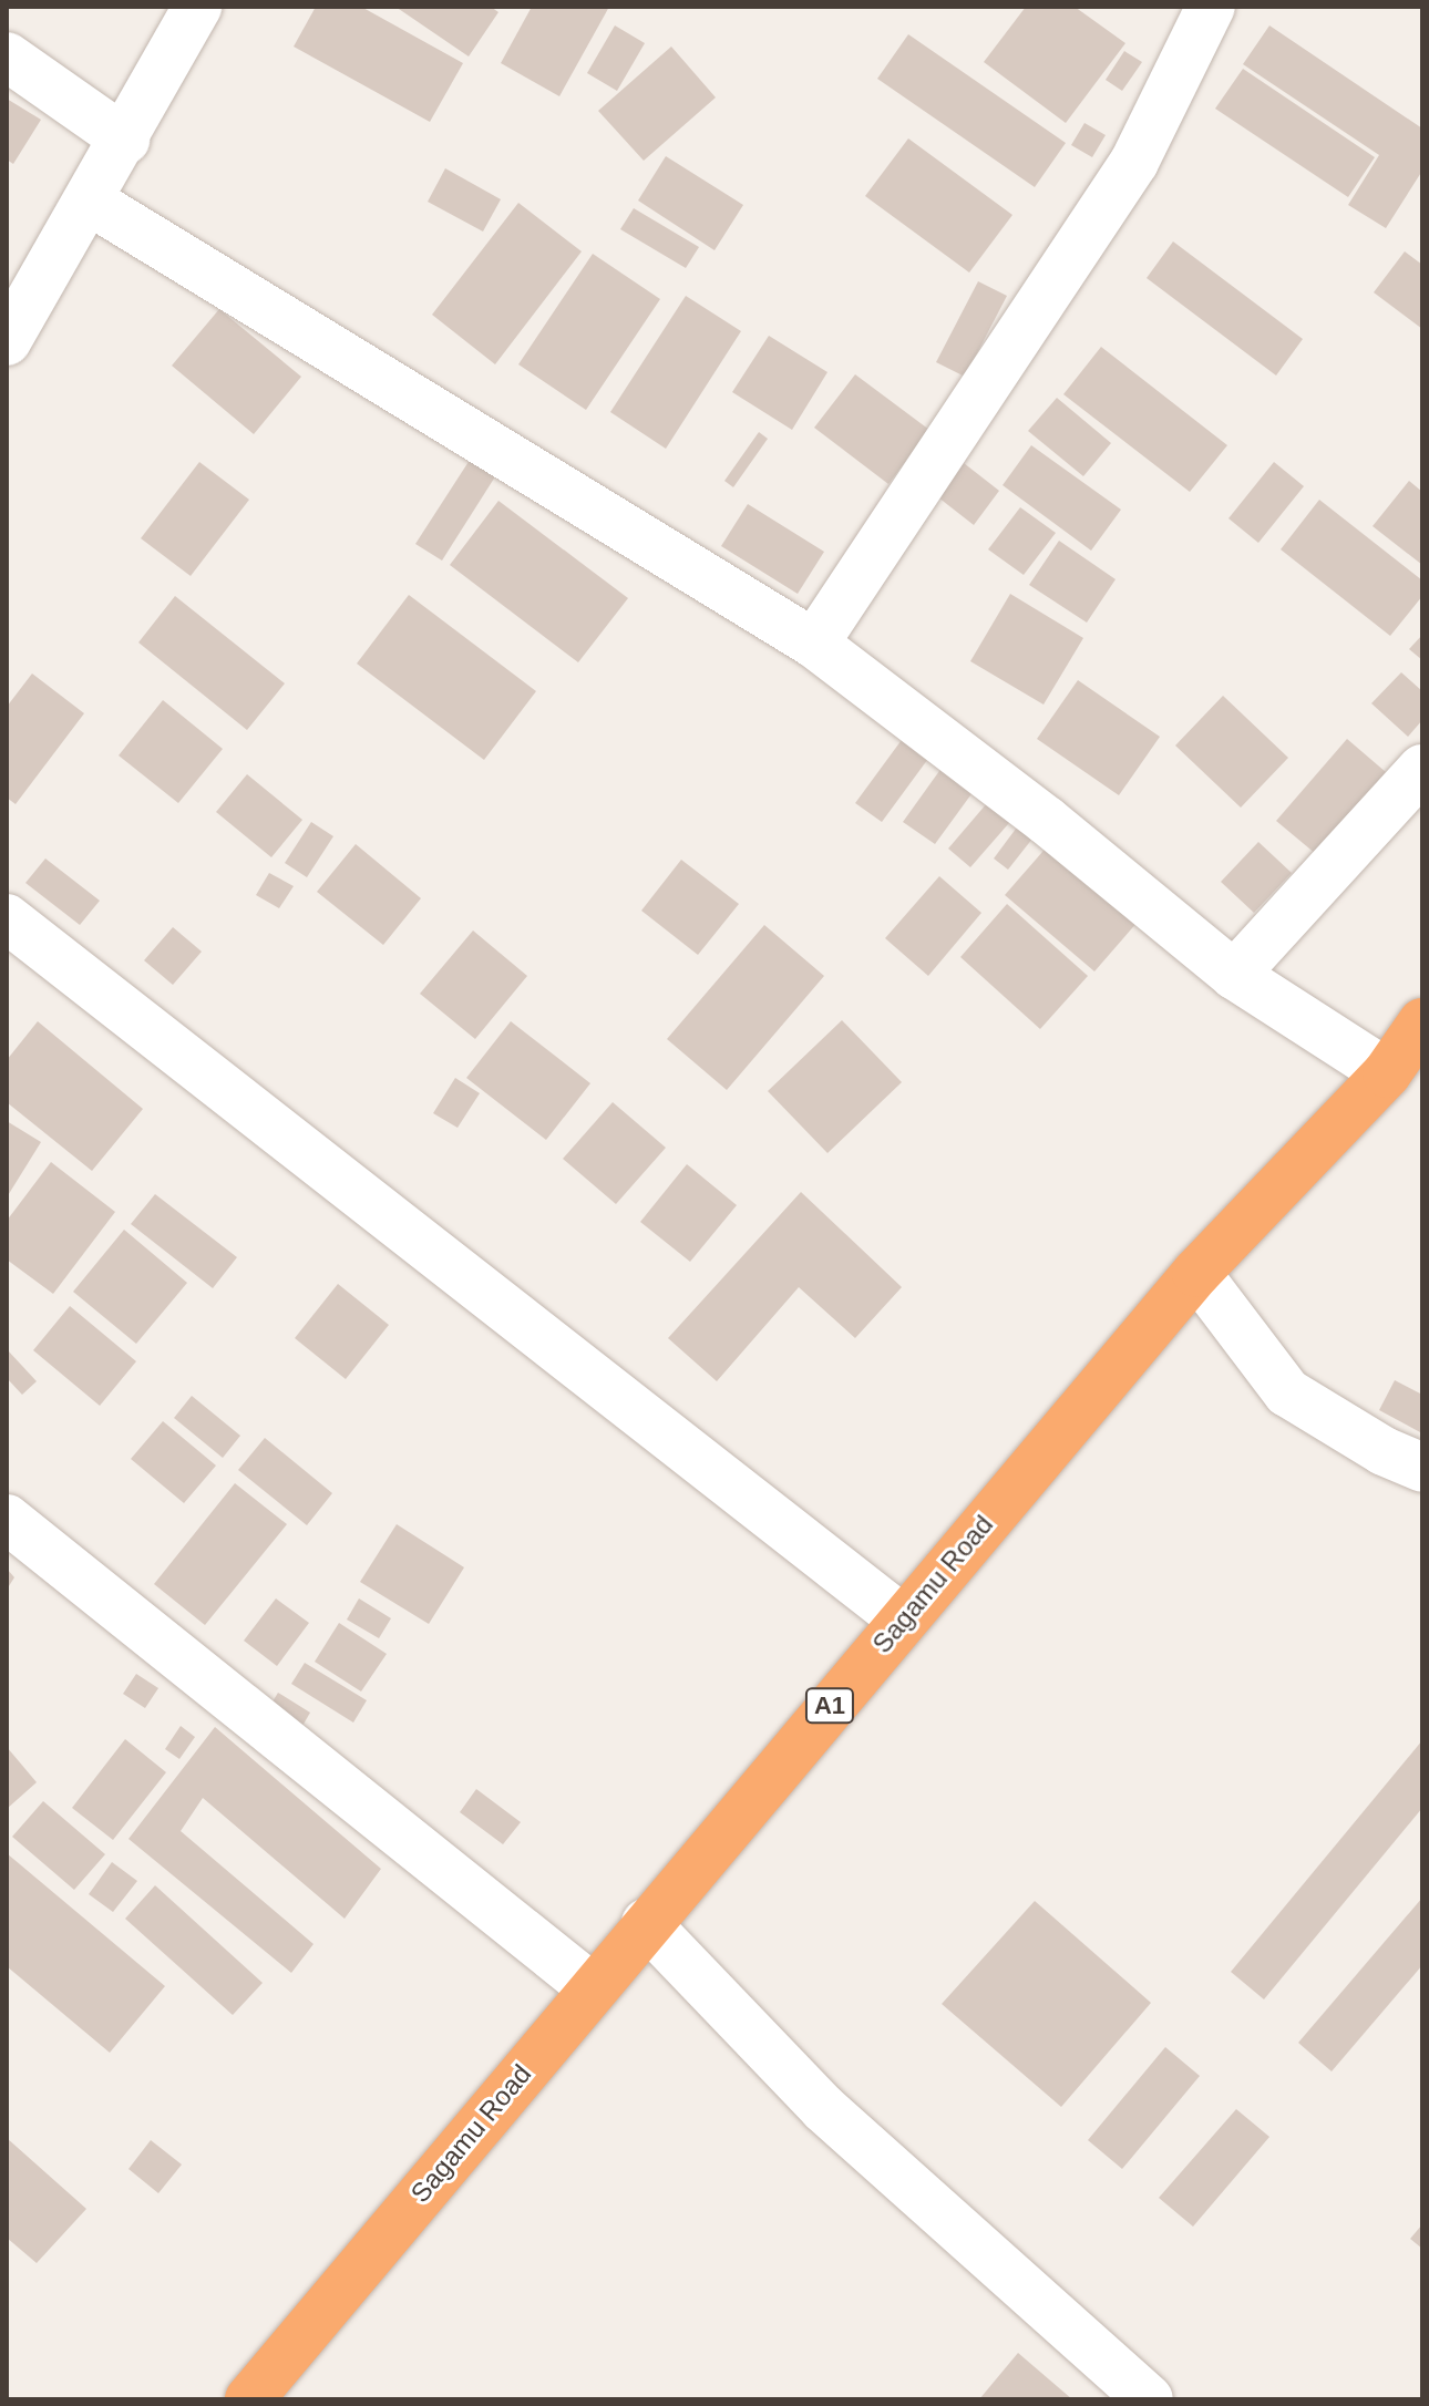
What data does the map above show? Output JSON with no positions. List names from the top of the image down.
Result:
{
  "streets": {
    "highway": ["Sagamu Road", "A1"]
  }
}
